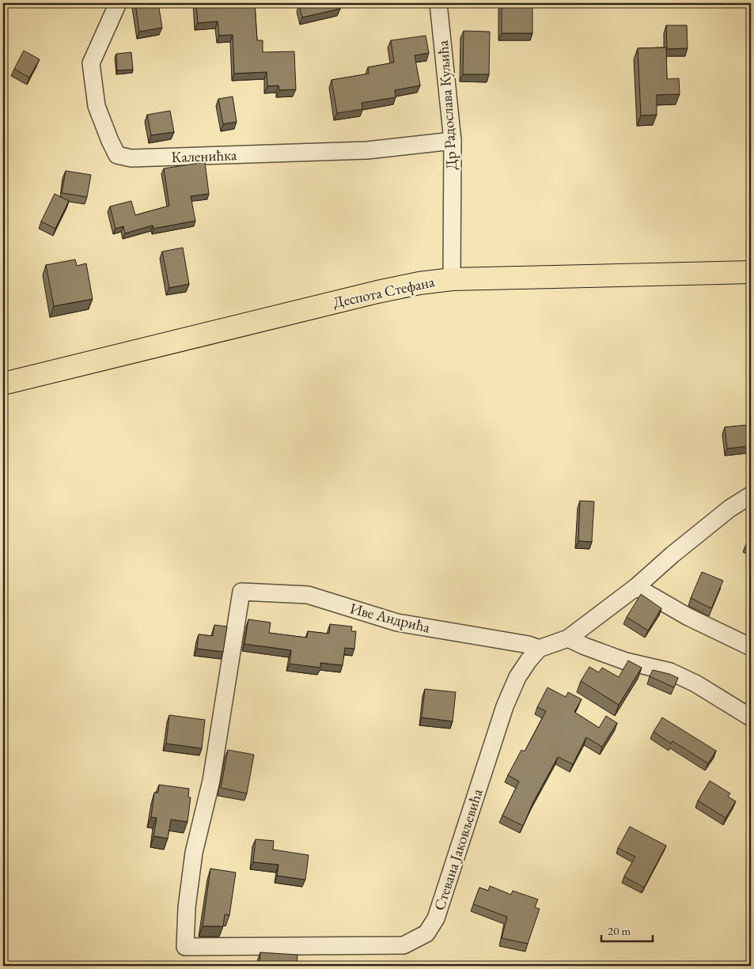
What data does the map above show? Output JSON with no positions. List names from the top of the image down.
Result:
{
  "streets": {
    "main road": ["Деспота Стефана"],
    "street": [
      "Др Радослава Куљића",
      "Каленићка",
      "Иве Андрића",
      "Стевана Јаковљевића"
    ]
  },
  "crossings": [
    ["Др Радослава Куљића", "Каленићка"],
    ["Др Радослава Куљића", "Деспота Стефана"],
    ["Иве Андрића", "Стевана Јаковљевића"]
  ],
  "scale_bar": "20 m"
}
